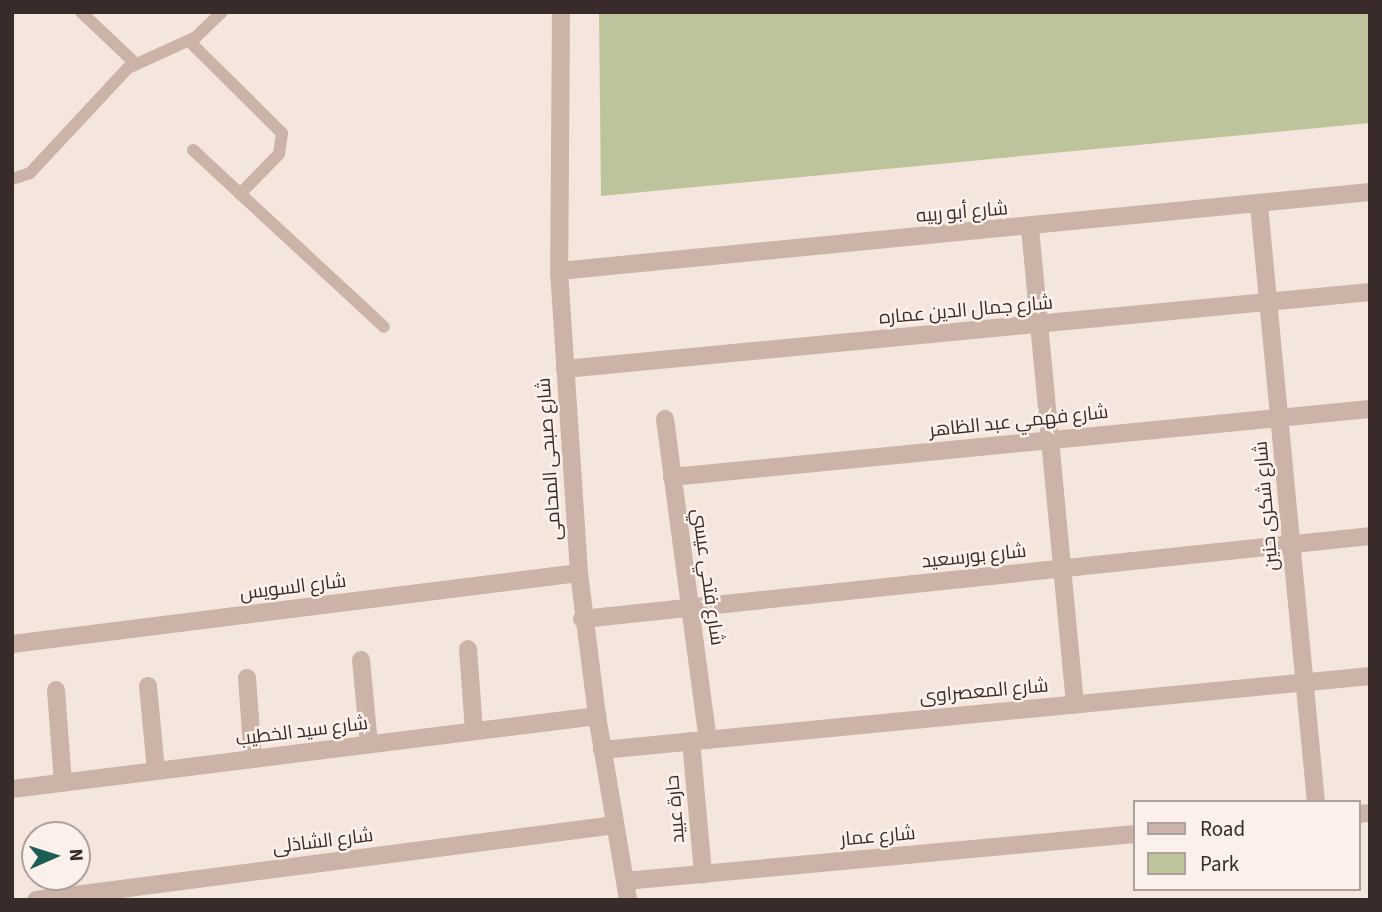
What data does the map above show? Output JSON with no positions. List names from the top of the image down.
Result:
{
  "streets": {
    "street": [
      "شارع أبو ربيه",
      "شارع جمال الدين عماره",
      "شارع فهمي عبد الظاهر",
      "شارع صبحى المحامى",
      "شارع شكرى حنين",
      "شارع بورسعيد",
      "شارع فتحي عيسي",
      "شارع السويس",
      "شارع المعصراوى",
      "شارع سيد الخطيب",
      "حارة عبيد",
      "شارع عمار",
      "شارع الشاذلى"
    ]
  },
  "crossings": [
    ["شارع أبو ربيه", "شارع صبحى المحامى"],
    ["شارع أبو ربيه", "شارع شكرى حنين"],
    ["شارع جمال الدين عماره", "شارع صبحى المحامى"],
    ["شارع جمال الدين عماره", "شارع شكرى حنين"],
    ["شارع فهمي عبد الظاهر", "شارع شكرى حنين"],
    ["شارع فهمي عبد الظاهر", "شارع فتحي عيسي"],
    ["شارع صبحى المحامى", "شارع بورسعيد"],
    ["شارع صبحى المحامى", "شارع السويس"],
    ["شارع صبحى المحامى", "شارع المعصراوى"],
    ["شارع صبحى المحامى", "شارع سيد الخطيب"],
    ["شارع صبحى المحامى", "شارع عمار"],
    ["شارع صبحى المحامى", "شارع الشاذلى"],
    ["شارع شكرى حنين", "شارع بورسعيد"],
    ["شارع شكرى حنين", "شارع المعصراوى"],
    ["شارع بورسعيد", "شارع فتحي عيسي"],
    ["شارع فتحي عيسي", "شارع المعصراوى"],
    ["شارع فتحي عيسي", "حارة عبيد"],
    ["شارع المعصراوى", "حارة عبيد"],
    ["حارة عبيد", "شارع عمار"]
  ],
  "legend": ["Road", "Park"],
  "north": "right"
}
